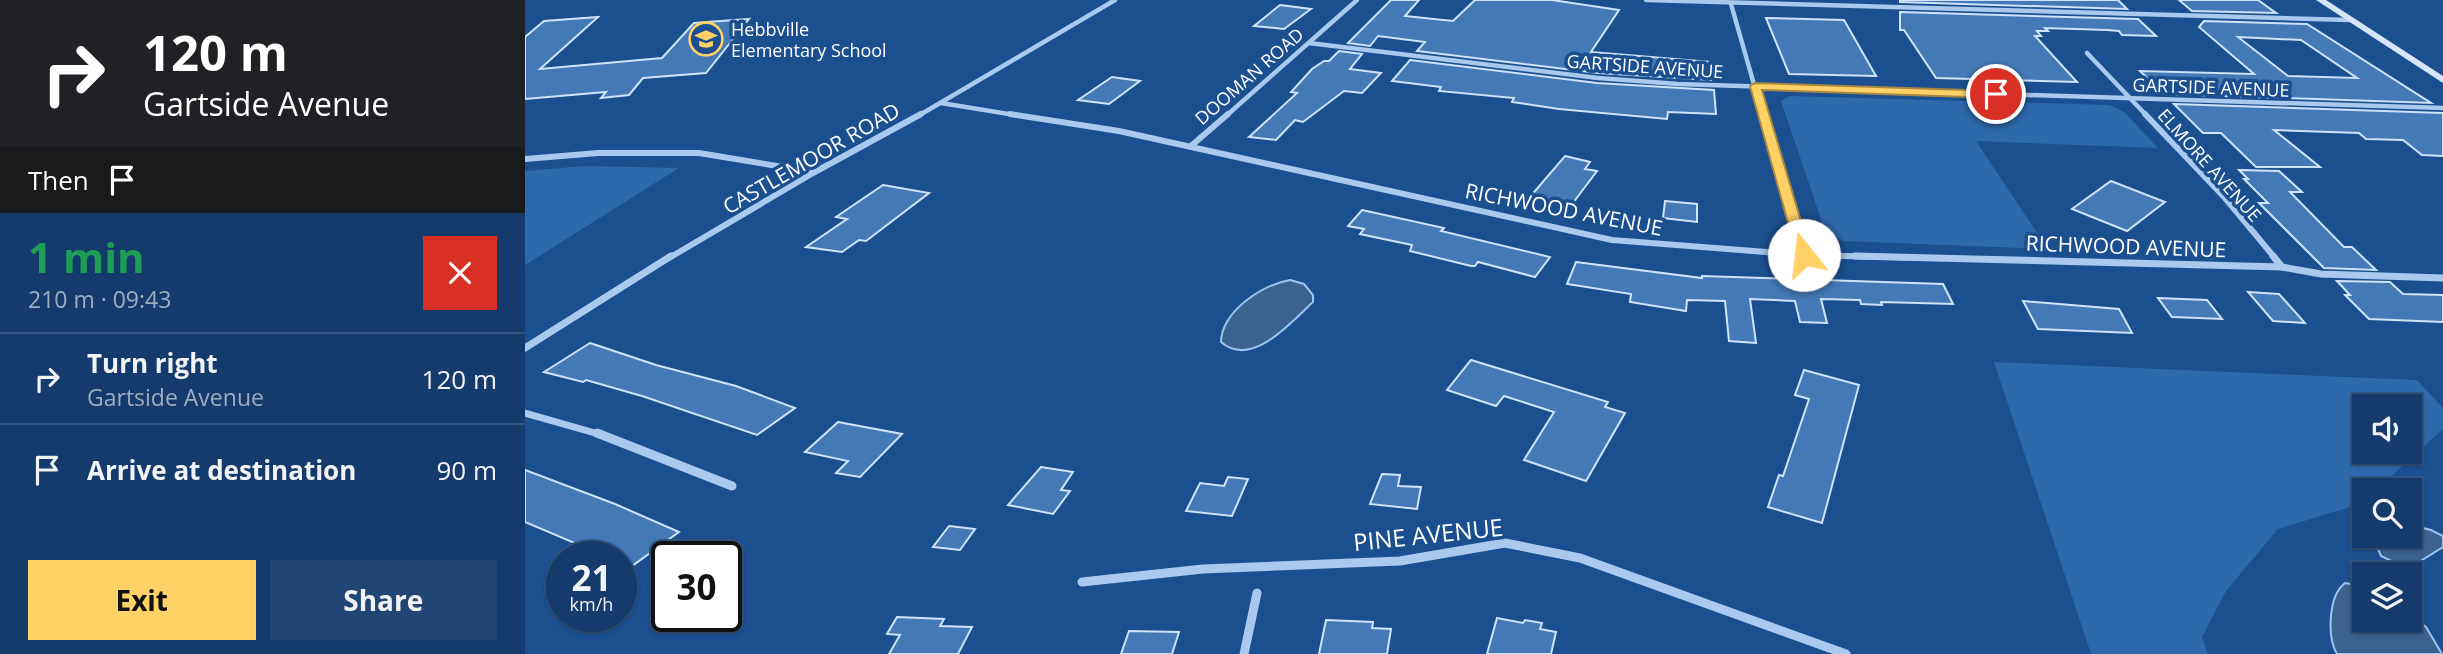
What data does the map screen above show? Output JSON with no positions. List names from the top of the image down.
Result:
{
  "streets": {
    "street": [
      "GARTSIDE AVENUE",
      "DOOMAN ROAD",
      "CASTLEMOOR ROAD",
      "ELMORE AVENUE",
      "RICHWOOD AVENUE",
      "PINE AVENUE"
    ]
  },
  "crossings": [
    ["GARTSIDE AVENUE", "DOOMAN ROAD"],
    ["GARTSIDE AVENUE", "ELMORE AVENUE"],
    ["DOOMAN ROAD", "RICHWOOD AVENUE"],
    ["CASTLEMOOR ROAD", "RICHWOOD AVENUE"],
    ["ELMORE AVENUE", "RICHWOOD AVENUE"]
  ],
  "places": {
    "school or university": ["Hebbville Elementary School"]
  },
  "page": {
    "turn": ["120 m", "Gartside Avenue"],
    "then": "Then",
    "heading": ["1 min", "210 m · 09:43"],
    "list": [
      {
        "name": "Turn right",
        "note": "Gartside Avenue",
        "value": "120 m"
      },
      {
        "name": "Arrive at destination",
        "value": "90 m"
      }
    ],
    "speed": "21 km/h",
    "limit": "30",
    "buttons": ["Exit", "Share"]
  }
}
